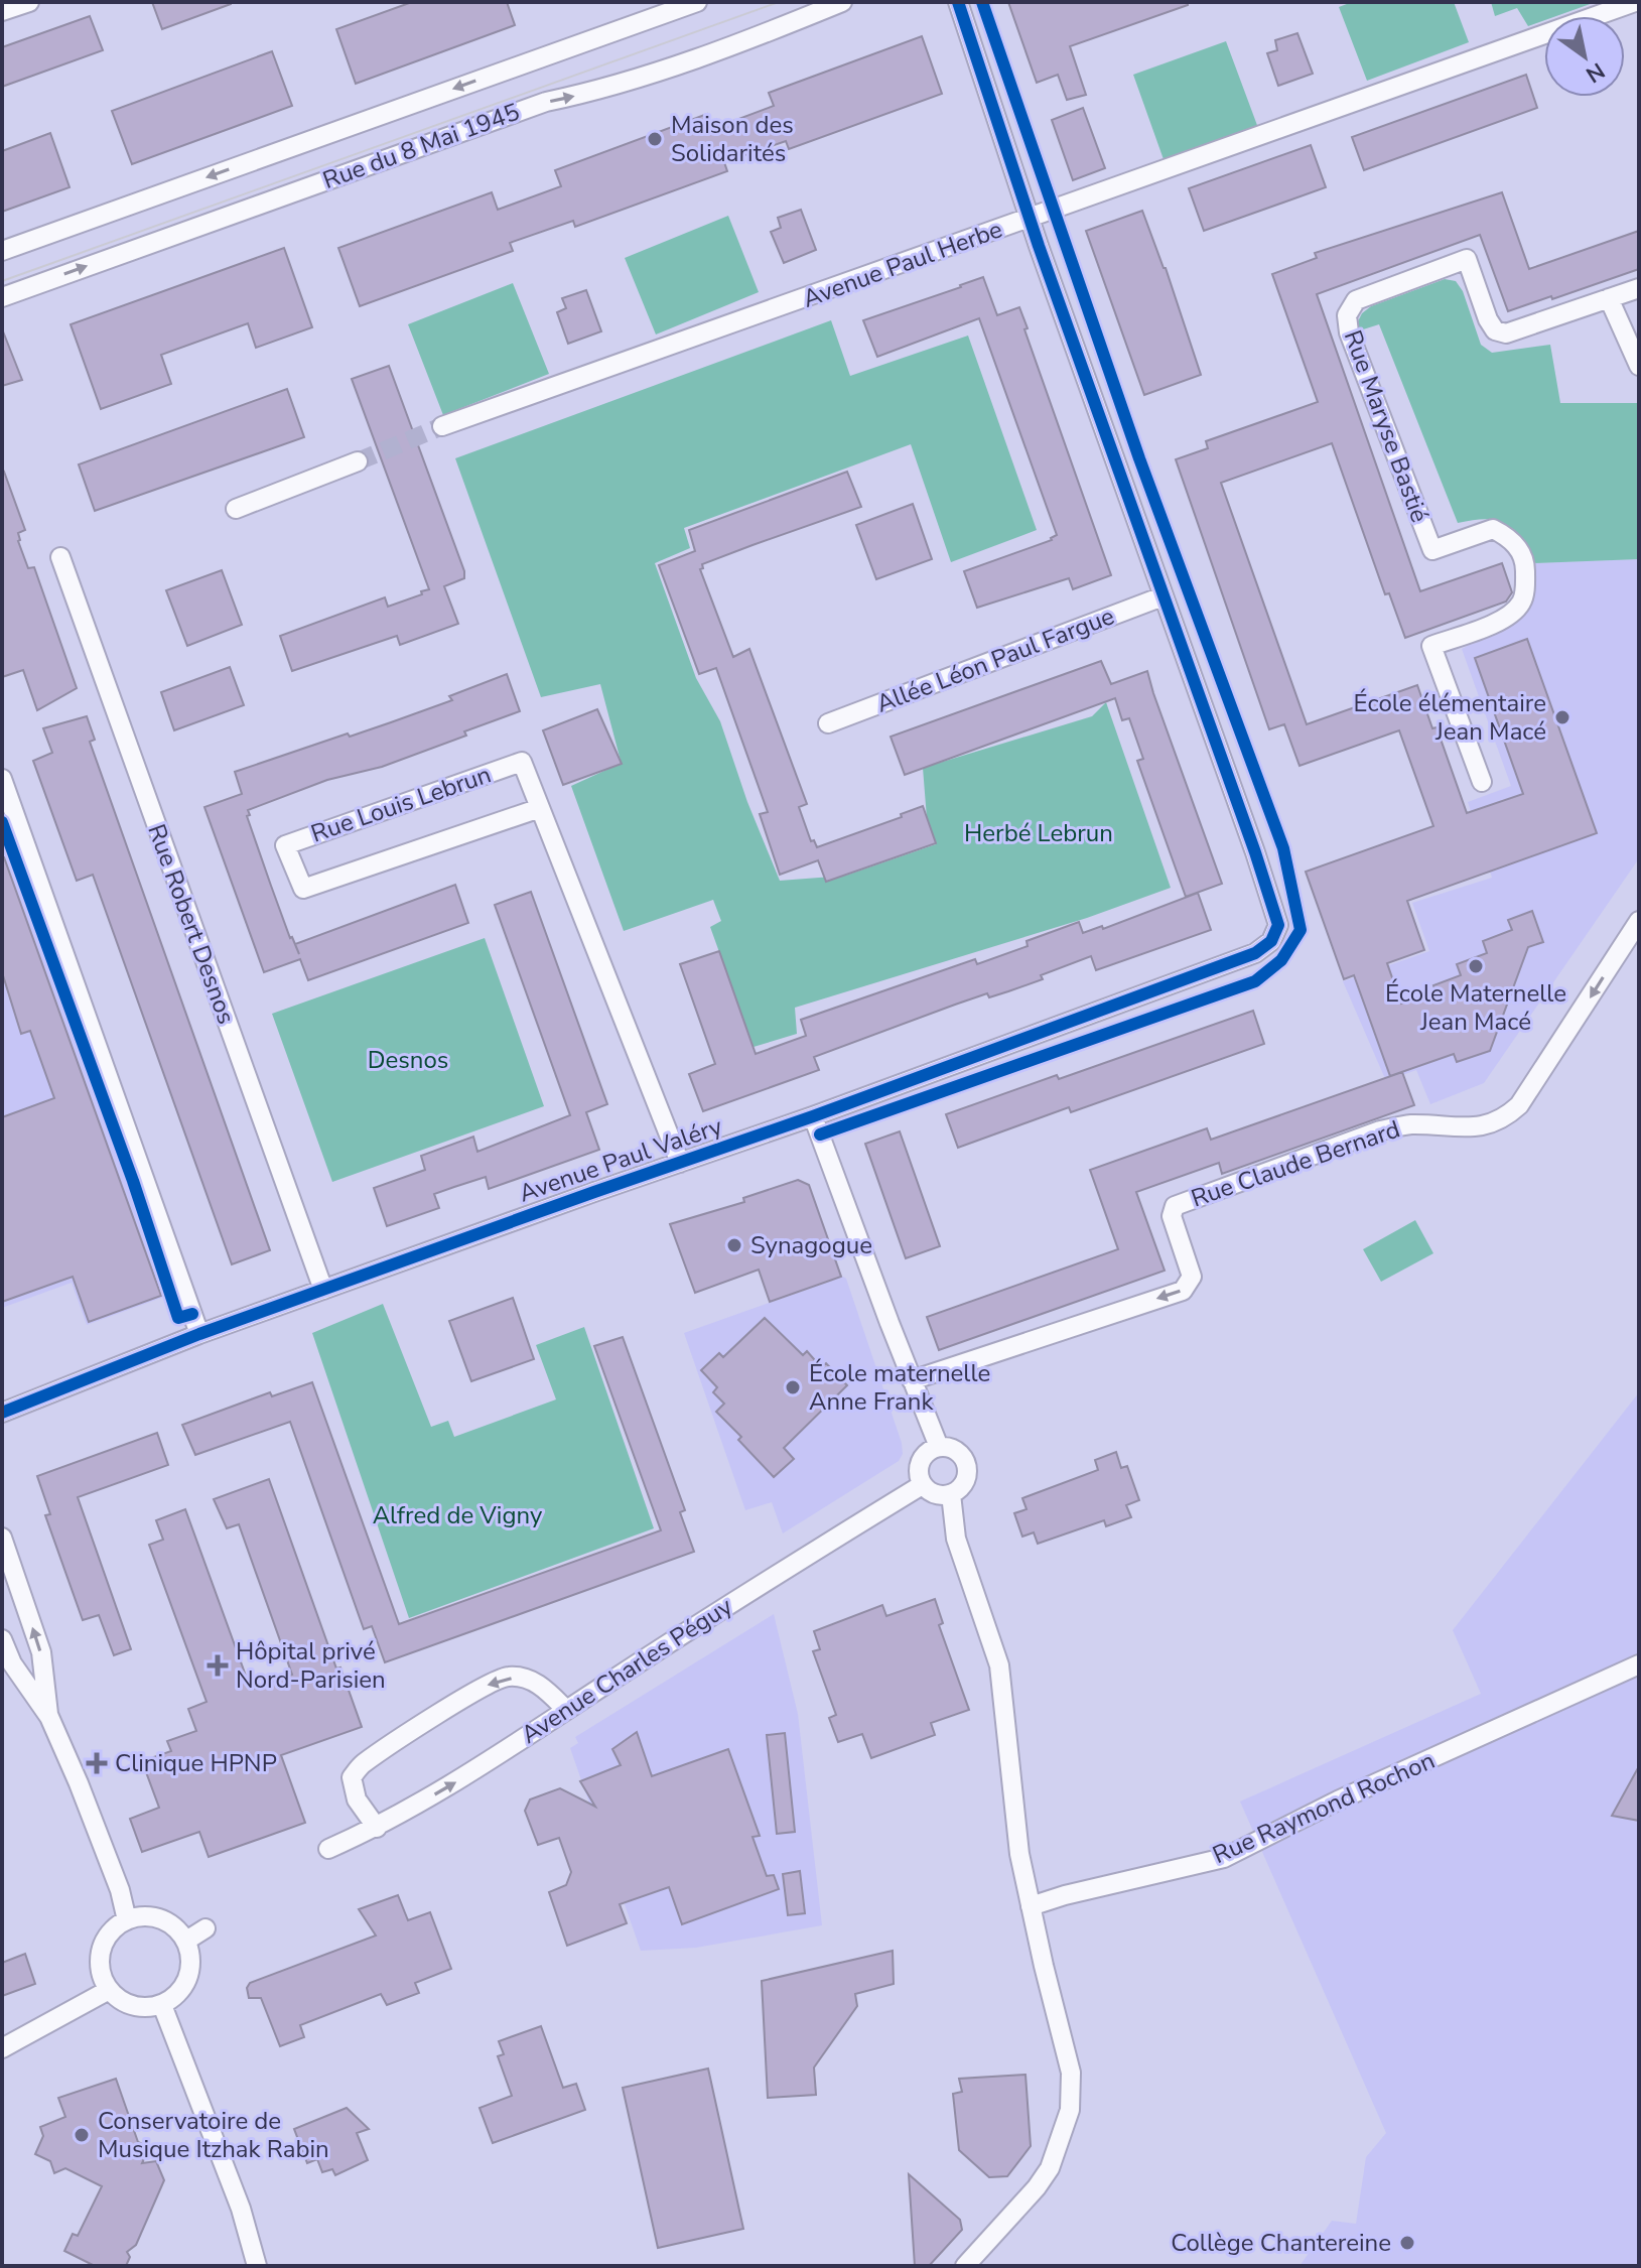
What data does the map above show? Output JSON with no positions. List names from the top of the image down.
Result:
{
  "streets": {
    "street": [
      "Rue du 8 Mai 1945",
      "Avenue Paul Herbe",
      "Rue Maryse Bastié",
      "Allée Léon Paul Fargue",
      "Rue Louis Lebrun",
      "Rue Robert Desnos",
      "Avenue Paul Valéry",
      "Rue Claude Bernard",
      "Avenue Charles Péguy",
      "Rue Raymond Rochon"
    ]
  },
  "crossings": [
    ["Allée Léon Paul Fargue", "Avenue Paul Valéry"],
    ["Rue Louis Lebrun", "Avenue Paul Valéry"],
    ["Rue Robert Desnos", "Avenue Paul Valéry"]
  ],
  "one_way": ["Rue Claude Bernard"],
  "parks": ["Herbé Lebrun", "Desnos", "Alfred de Vigny"],
  "places": {
    "other": [
      "Maison des Solidarités",
      "École élémentaire Jean Macé",
      "École Maternelle Jean Macé",
      "Synagogue",
      "École maternelle Anne Frank",
      "Conservatoire de Musique Itzhak Rabin",
      "Collège Chantereine"
    ],
    "health": ["Hôpital privé Nord-Parisien", "Clinique HPNP"]
  },
  "north": "bottom right"
}
